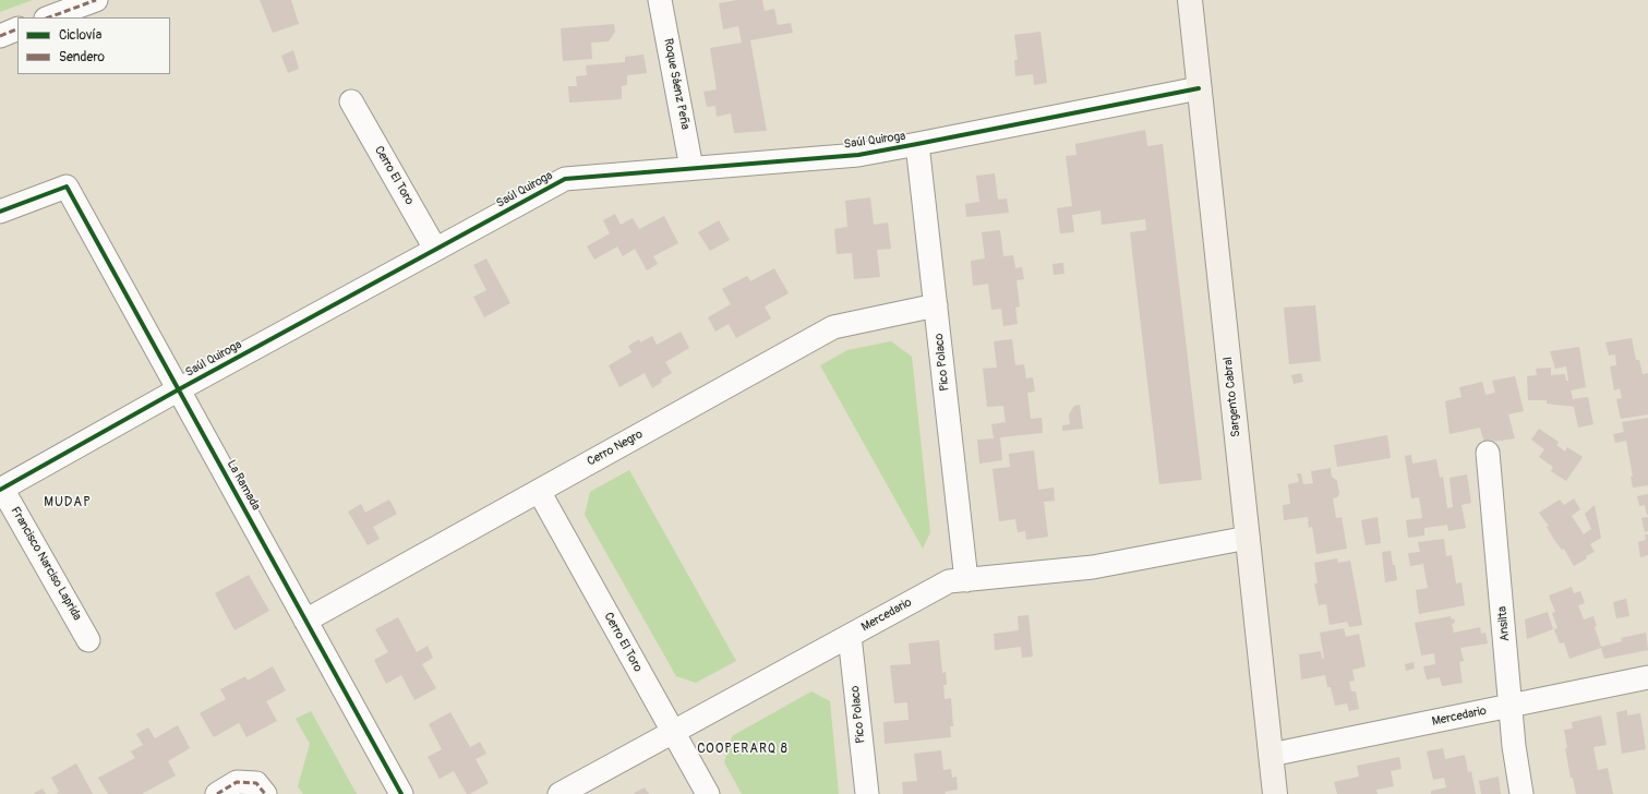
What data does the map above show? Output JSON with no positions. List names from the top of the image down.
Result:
{
  "streets": {
    "main road": ["Sargento Cabral"],
    "street": [
      "Roque Sáenz Peña",
      "Saúl Quiroga",
      "Cerro El Toro",
      "Pico Polaco",
      "Cerro Negro",
      "La Ramada",
      "Francisco Narciso Laprida",
      "Mercedario",
      "Ansilta"
    ]
  },
  "crossings": [
    ["Roque Sáenz Peña", "Saúl Quiroga"],
    ["Saúl Quiroga", "Cerro El Toro"],
    ["Saúl Quiroga", "Pico Polaco"],
    ["Saúl Quiroga", "Sargento Cabral"],
    ["Saúl Quiroga", "La Ramada"],
    ["Saúl Quiroga", "Francisco Narciso Laprida"],
    ["Cerro El Toro", "Cerro Negro"],
    ["Cerro El Toro", "Mercedario"],
    ["Pico Polaco", "Cerro Negro"],
    ["Pico Polaco", "Mercedario"],
    ["Sargento Cabral", "Mercedario"],
    ["Cerro Negro", "La Ramada"],
    ["Mercedario", "Ansilta"]
  ],
  "districts": ["MUDAP", "COOPERARQ 8"],
  "legend": ["Ciclovía", "Sendero"]
}
